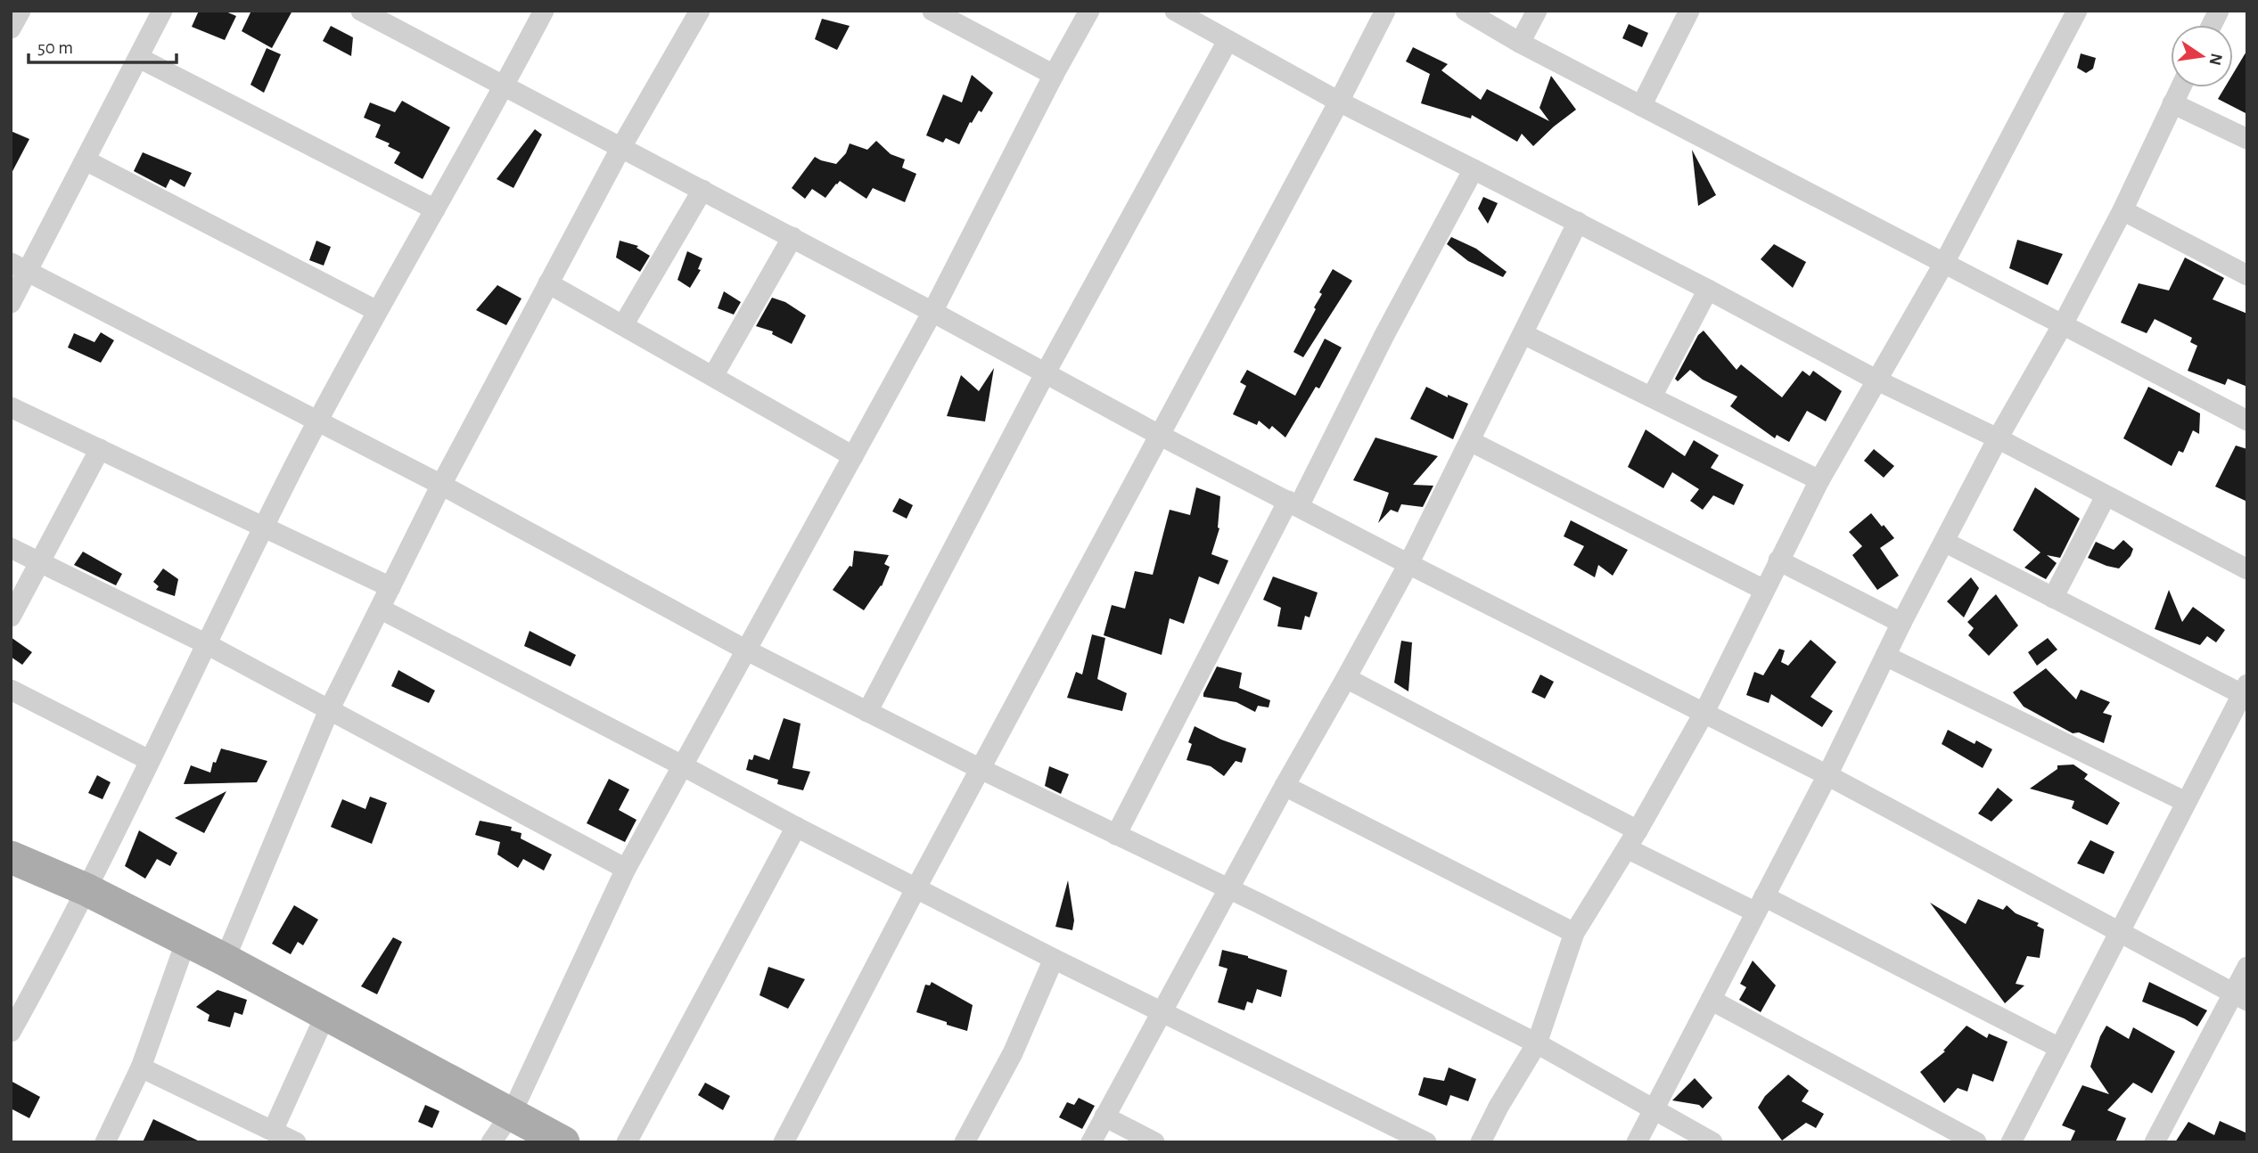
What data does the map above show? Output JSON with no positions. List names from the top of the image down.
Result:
{
  "scale_bar": "50 m",
  "north": "right"
}
